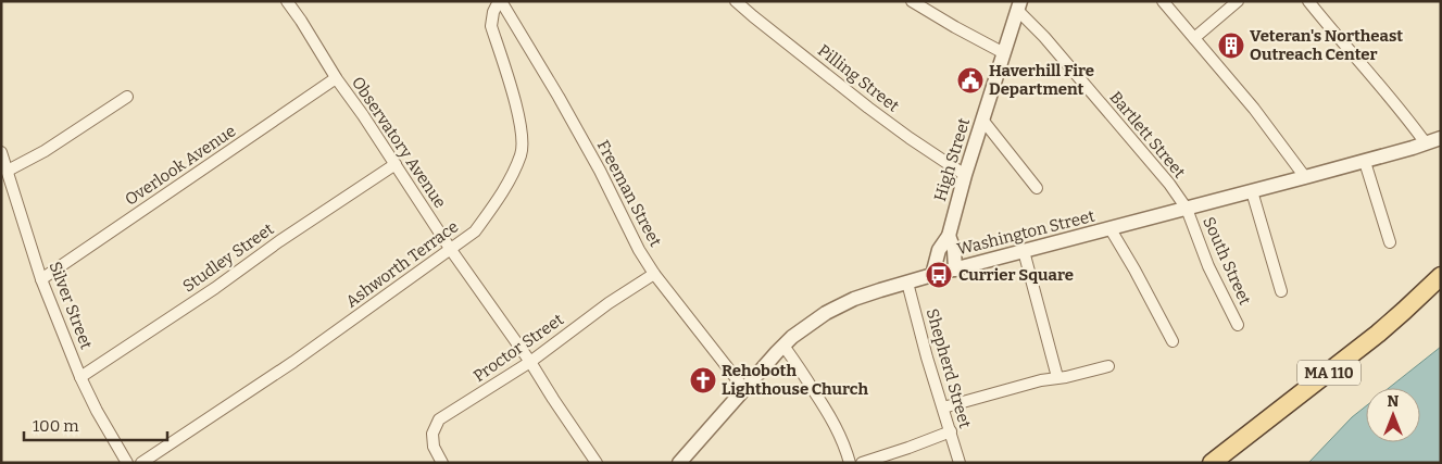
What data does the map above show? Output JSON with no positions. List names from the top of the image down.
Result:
{
  "streets": {
    "main road": ["MA 110"],
    "street": [
      "Pilling Street",
      "Bartlett Street",
      "Observatory Avenue",
      "High Street",
      "Overlook Avenue",
      "Freeman Street",
      "Washington Street",
      "Studley Street",
      "South Street",
      "Ashworth Terrace",
      "Silver Street",
      "Proctor Street",
      "Shepherd Street"
    ]
  },
  "crossings": [
    ["Pilling Street", "High Street"],
    ["Bartlett Street", "High Street"],
    ["Bartlett Street", "Washington Street"],
    ["Bartlett Street", "South Street"],
    ["Observatory Avenue", "Overlook Avenue"],
    ["Observatory Avenue", "Studley Street"],
    ["Observatory Avenue", "Ashworth Terrace"],
    ["Observatory Avenue", "Proctor Street"],
    ["High Street", "Washington Street"],
    ["Overlook Avenue", "Silver Street"],
    ["Freeman Street", "Washington Street"],
    ["Freeman Street", "Ashworth Terrace"],
    ["Freeman Street", "Proctor Street"],
    ["Washington Street", "South Street"],
    ["Washington Street", "Shepherd Street"],
    ["Studley Street", "Silver Street"]
  ],
  "places": {
    "building": ["Veteran's Northeast Outreach Center"],
    "public building": ["Haverhill Fire Department"],
    "bus stop": ["Currier Square"],
    "church": ["Rehoboth Lighthouse Church"]
  },
  "scale_bar": "100 m",
  "north": "top"
}
